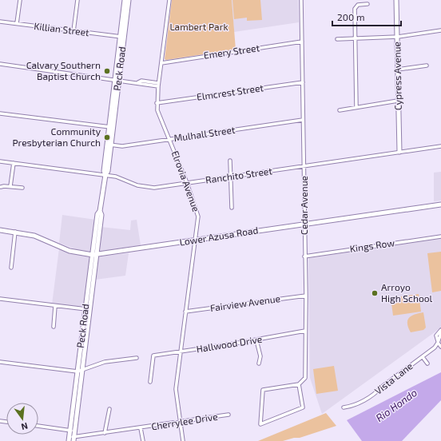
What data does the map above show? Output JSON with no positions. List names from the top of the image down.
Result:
{
  "streets": {
    "main road": ["Peck Road", "Cypress Avenue", "Lower Azusa Road"],
    "street": [
      "Killian Street",
      "Emery Street",
      "Elmcrest Street",
      "Mulhall Street",
      "Ranchito Street",
      "Elrovia Avenue",
      "Cedar Avenue",
      "Kings Row",
      "Fairview Avenue",
      "Hallwood Drive",
      "Vista Lane",
      "Cherrylee Drive"
    ]
  },
  "crossings": [
    ["Killian Street", "Peck Road"],
    ["Emery Street", "Elrovia Avenue"],
    ["Emery Street", "Cedar Avenue"],
    ["Peck Road", "Mulhall Street"],
    ["Peck Road", "Ranchito Street"],
    ["Peck Road", "Lower Azusa Road"],
    ["Peck Road", "Cherrylee Drive"],
    ["Cypress Avenue", "Ranchito Street"],
    ["Elmcrest Street", "Elrovia Avenue"],
    ["Elmcrest Street", "Cedar Avenue"],
    ["Mulhall Street", "Elrovia Avenue"],
    ["Mulhall Street", "Cedar Avenue"],
    ["Ranchito Street", "Elrovia Avenue"],
    ["Ranchito Street", "Cedar Avenue"],
    ["Elrovia Avenue", "Lower Azusa Road"],
    ["Elrovia Avenue", "Fairview Avenue"],
    ["Elrovia Avenue", "Hallwood Drive"],
    ["Elrovia Avenue", "Cherrylee Drive"],
    ["Cedar Avenue", "Lower Azusa Road"],
    ["Cedar Avenue", "Kings Row"],
    ["Cedar Avenue", "Fairview Avenue"],
    ["Cedar Avenue", "Hallwood Drive"]
  ],
  "water": ["Rio Hondo"],
  "parks": ["Lambert Park"],
  "places": ["Calvary Southern Baptist Church", "Community Presbyterian Church", "Arroyo High School"],
  "scale_bar": "200 m",
  "north": "bottom"
}
